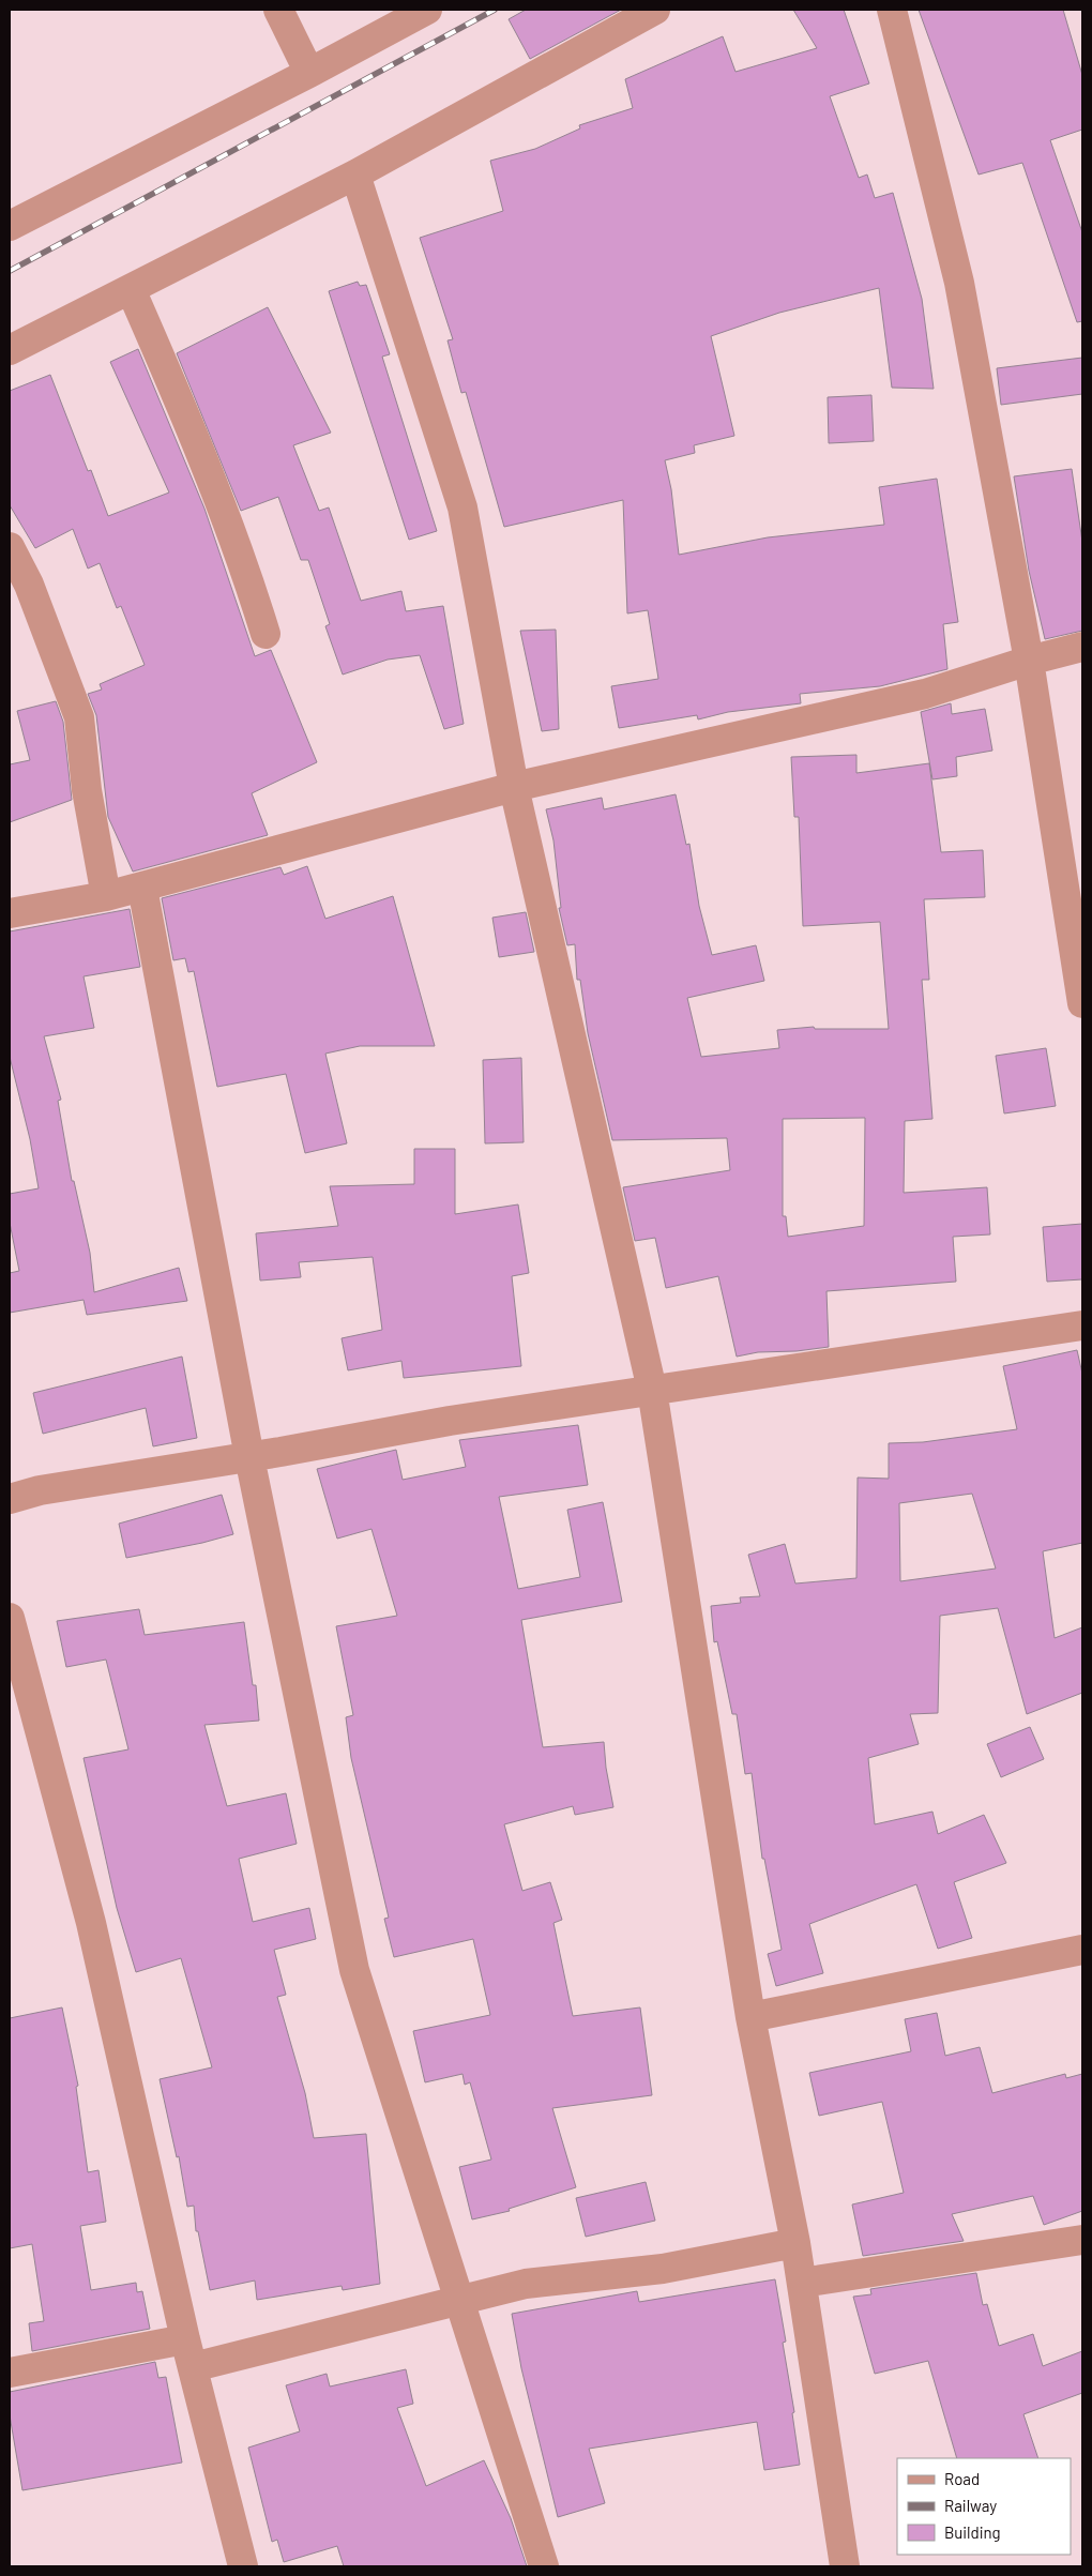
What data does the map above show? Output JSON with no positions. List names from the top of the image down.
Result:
{
  "legend": ["Road", "Railway", "Building"]
}
